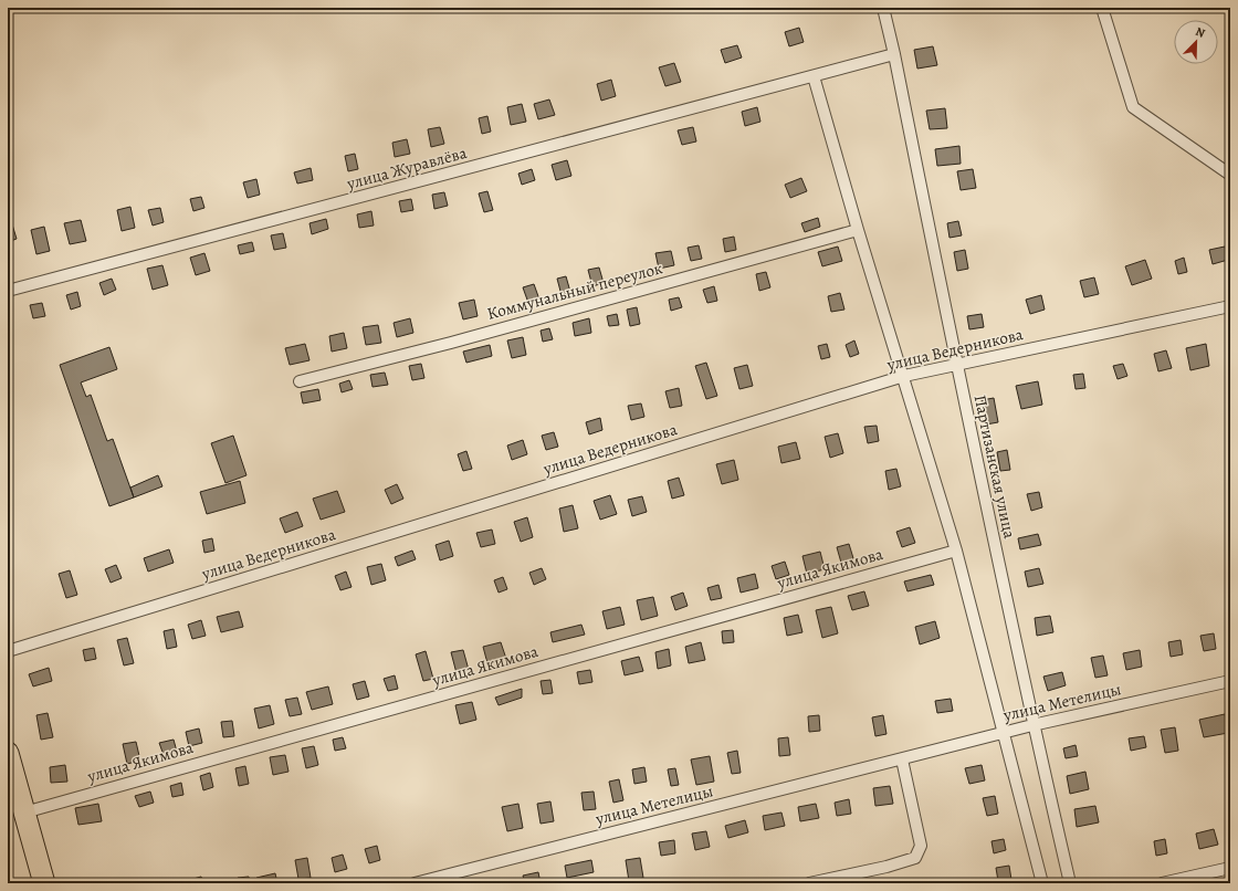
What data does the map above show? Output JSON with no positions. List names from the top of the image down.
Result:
{
  "streets": {
    "street": [
      "улица Журавлёва",
      "Коммунальный переулок",
      "улица Ведерникова",
      "Партизанская улица",
      "улица Якимова",
      "улица Метелицы"
    ]
  },
  "crossings": [
    ["улица Журавлёва", "Партизанская улица"],
    ["улица Ведерникова", "Партизанская улица"],
    ["Партизанская улица", "улица Метелицы"]
  ],
  "north": "top right"
}
